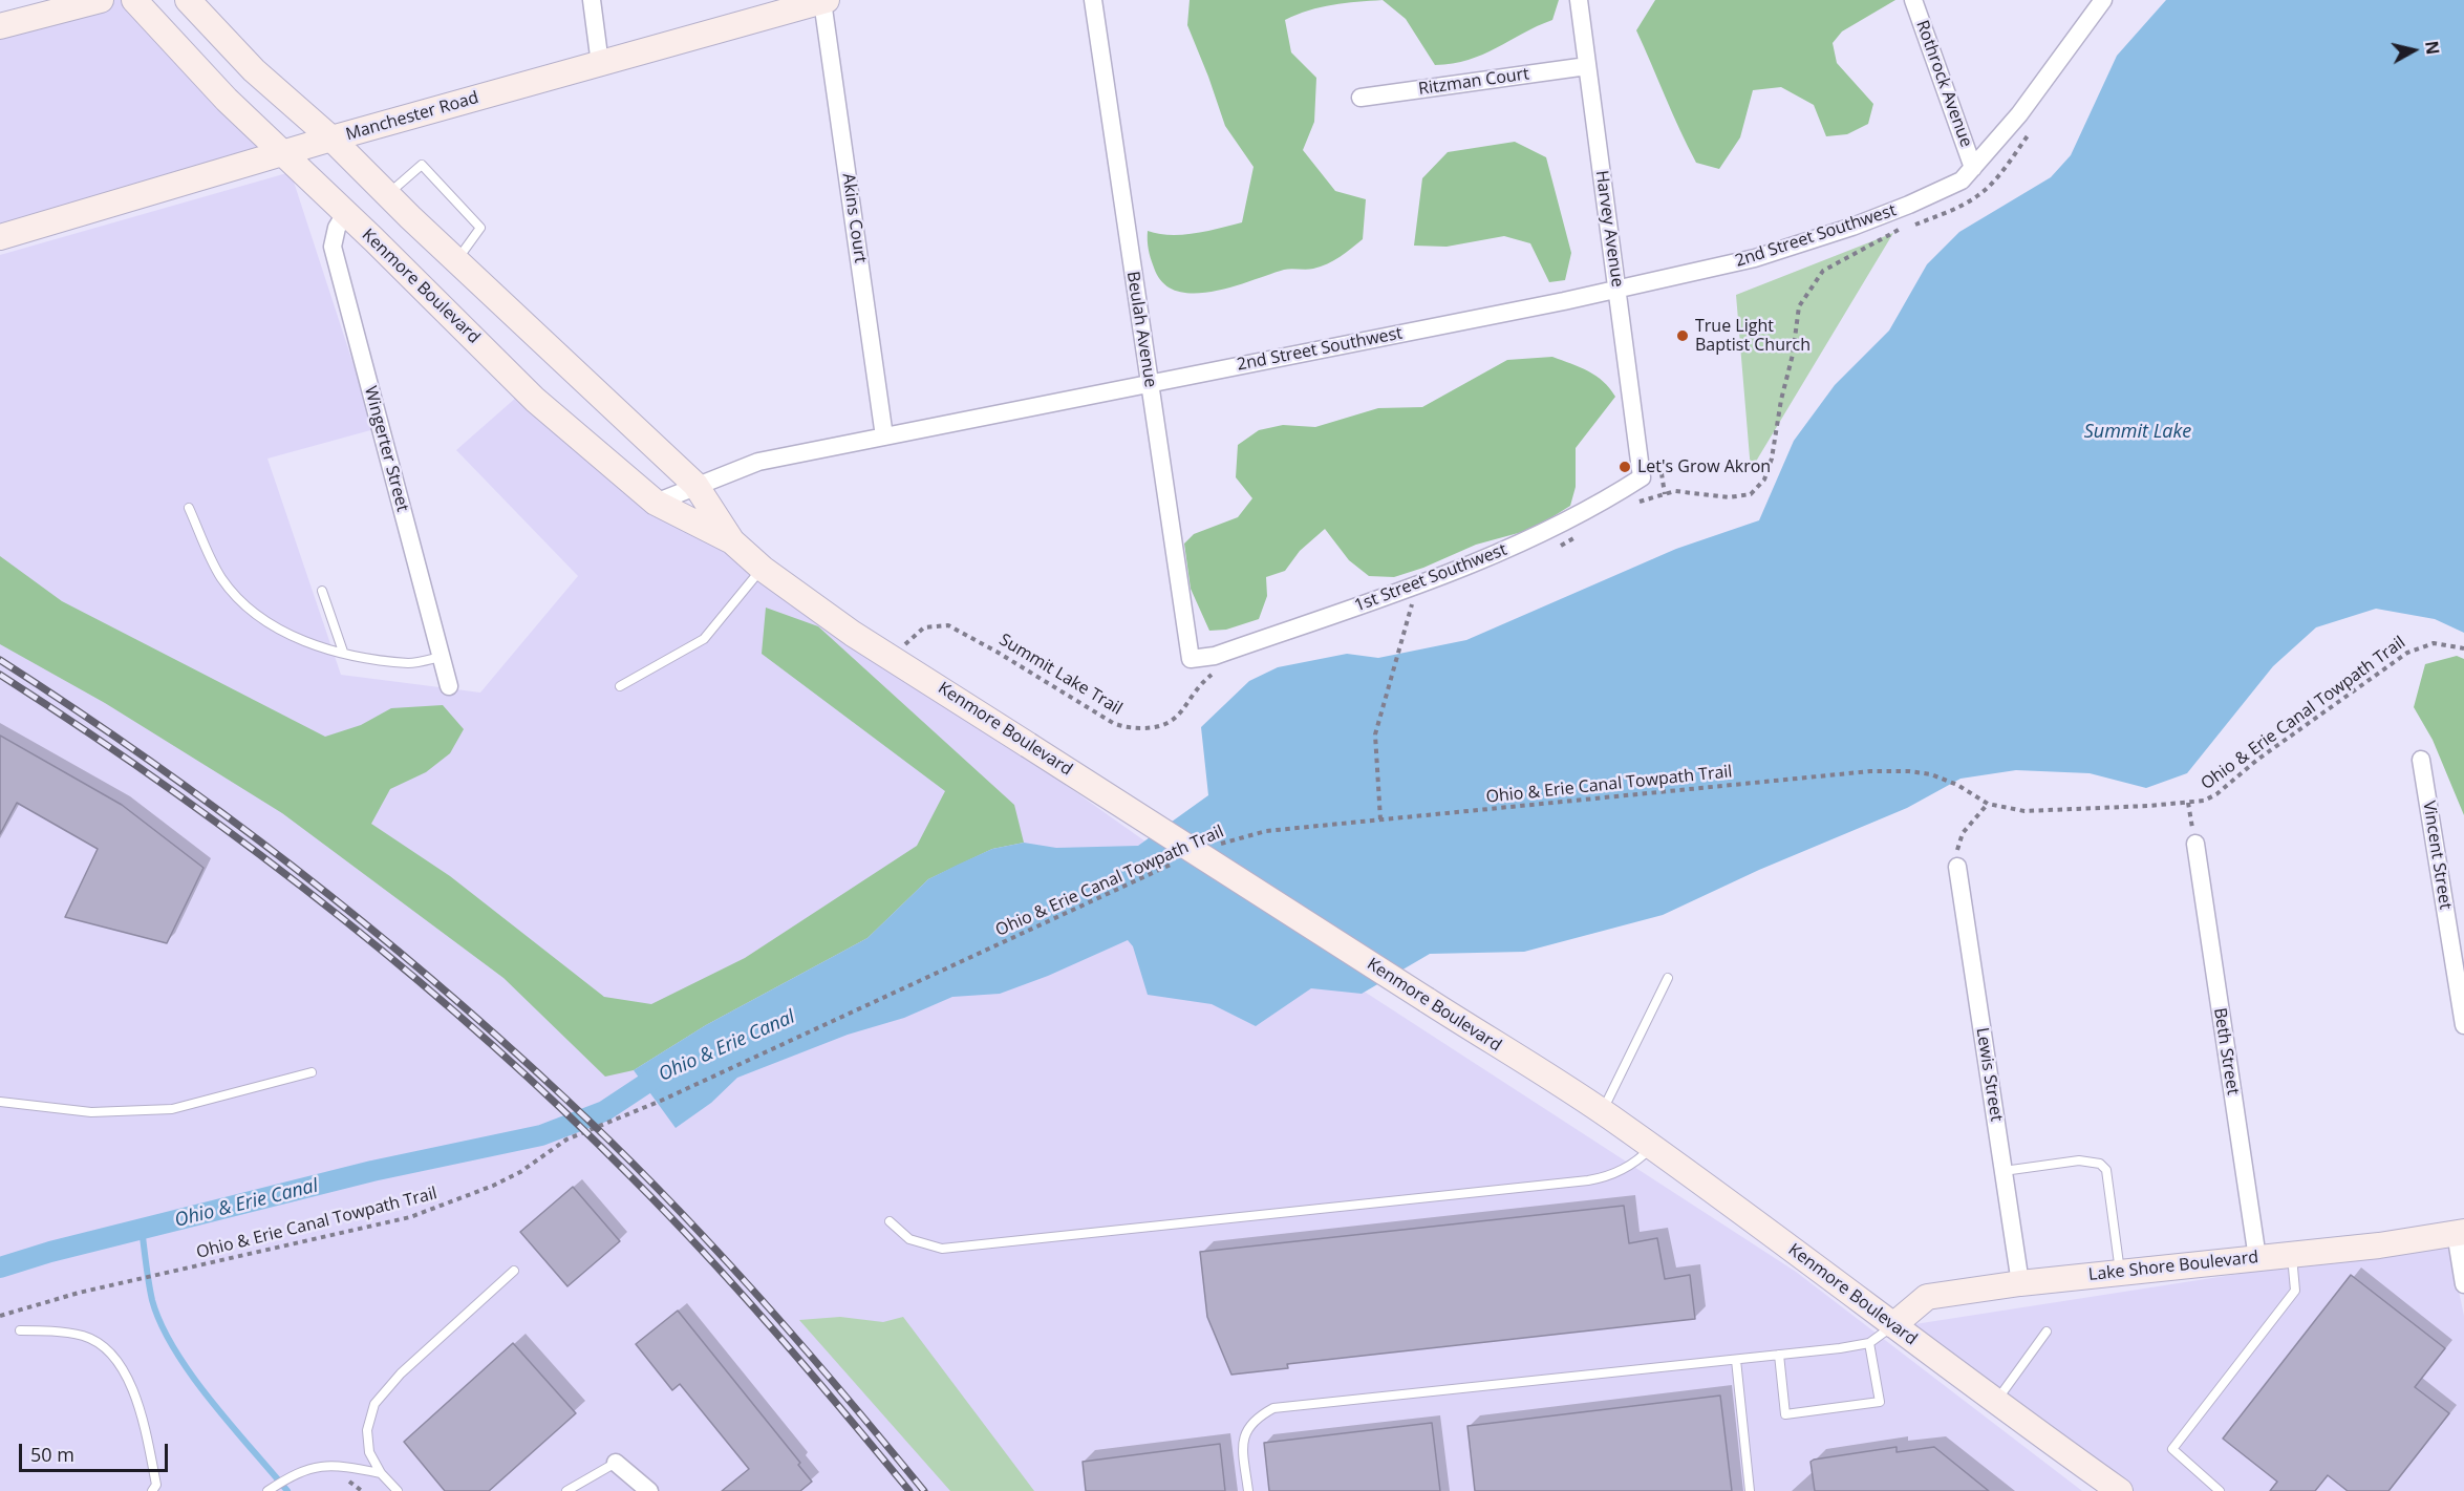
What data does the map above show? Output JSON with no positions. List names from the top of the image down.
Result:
{
  "streets": {
    "main road": ["Manchester Road", "Kenmore Boulevard", "Lake Shore Boulevard"],
    "street": [
      "Ritzman Court",
      "Rothrock Avenue",
      "Akins Court",
      "Harvey Avenue",
      "2nd Street Southwest",
      "Beulah Avenue",
      "Wingerter Street",
      "1st Street Southwest",
      "Vincent Street",
      "Beth Street",
      "Lewis Street"
    ],
    "path": ["Summit Lake Trail", "Ohio & Erie Canal Towpath Trail"]
  },
  "crossings": [
    ["Ritzman Court", "Harvey Avenue"],
    ["Rothrock Avenue", "2nd Street Southwest"],
    ["Manchester Road", "Akins Court"],
    ["Manchester Road", "Kenmore Boulevard"],
    ["Akins Court", "2nd Street Southwest"],
    ["Harvey Avenue", "2nd Street Southwest"],
    ["Harvey Avenue", "1st Street Southwest"],
    ["2nd Street Southwest", "Kenmore Boulevard"],
    ["2nd Street Southwest", "Beulah Avenue"],
    ["Kenmore Boulevard", "Wingerter Street"],
    ["Kenmore Boulevard", "Summit Lake Trail"],
    ["Kenmore Boulevard", "Lake Shore Boulevard"],
    ["Beulah Avenue", "1st Street Southwest"],
    ["Beth Street", "Lake Shore Boulevard"],
    ["Lewis Street", "Lake Shore Boulevard"]
  ],
  "water": ["Summit Lake", "Ohio & Erie Canal"],
  "places": ["True Light Baptist Church", "Let's Grow Akron"],
  "scale_bar": "50 m",
  "north": "right"
}
